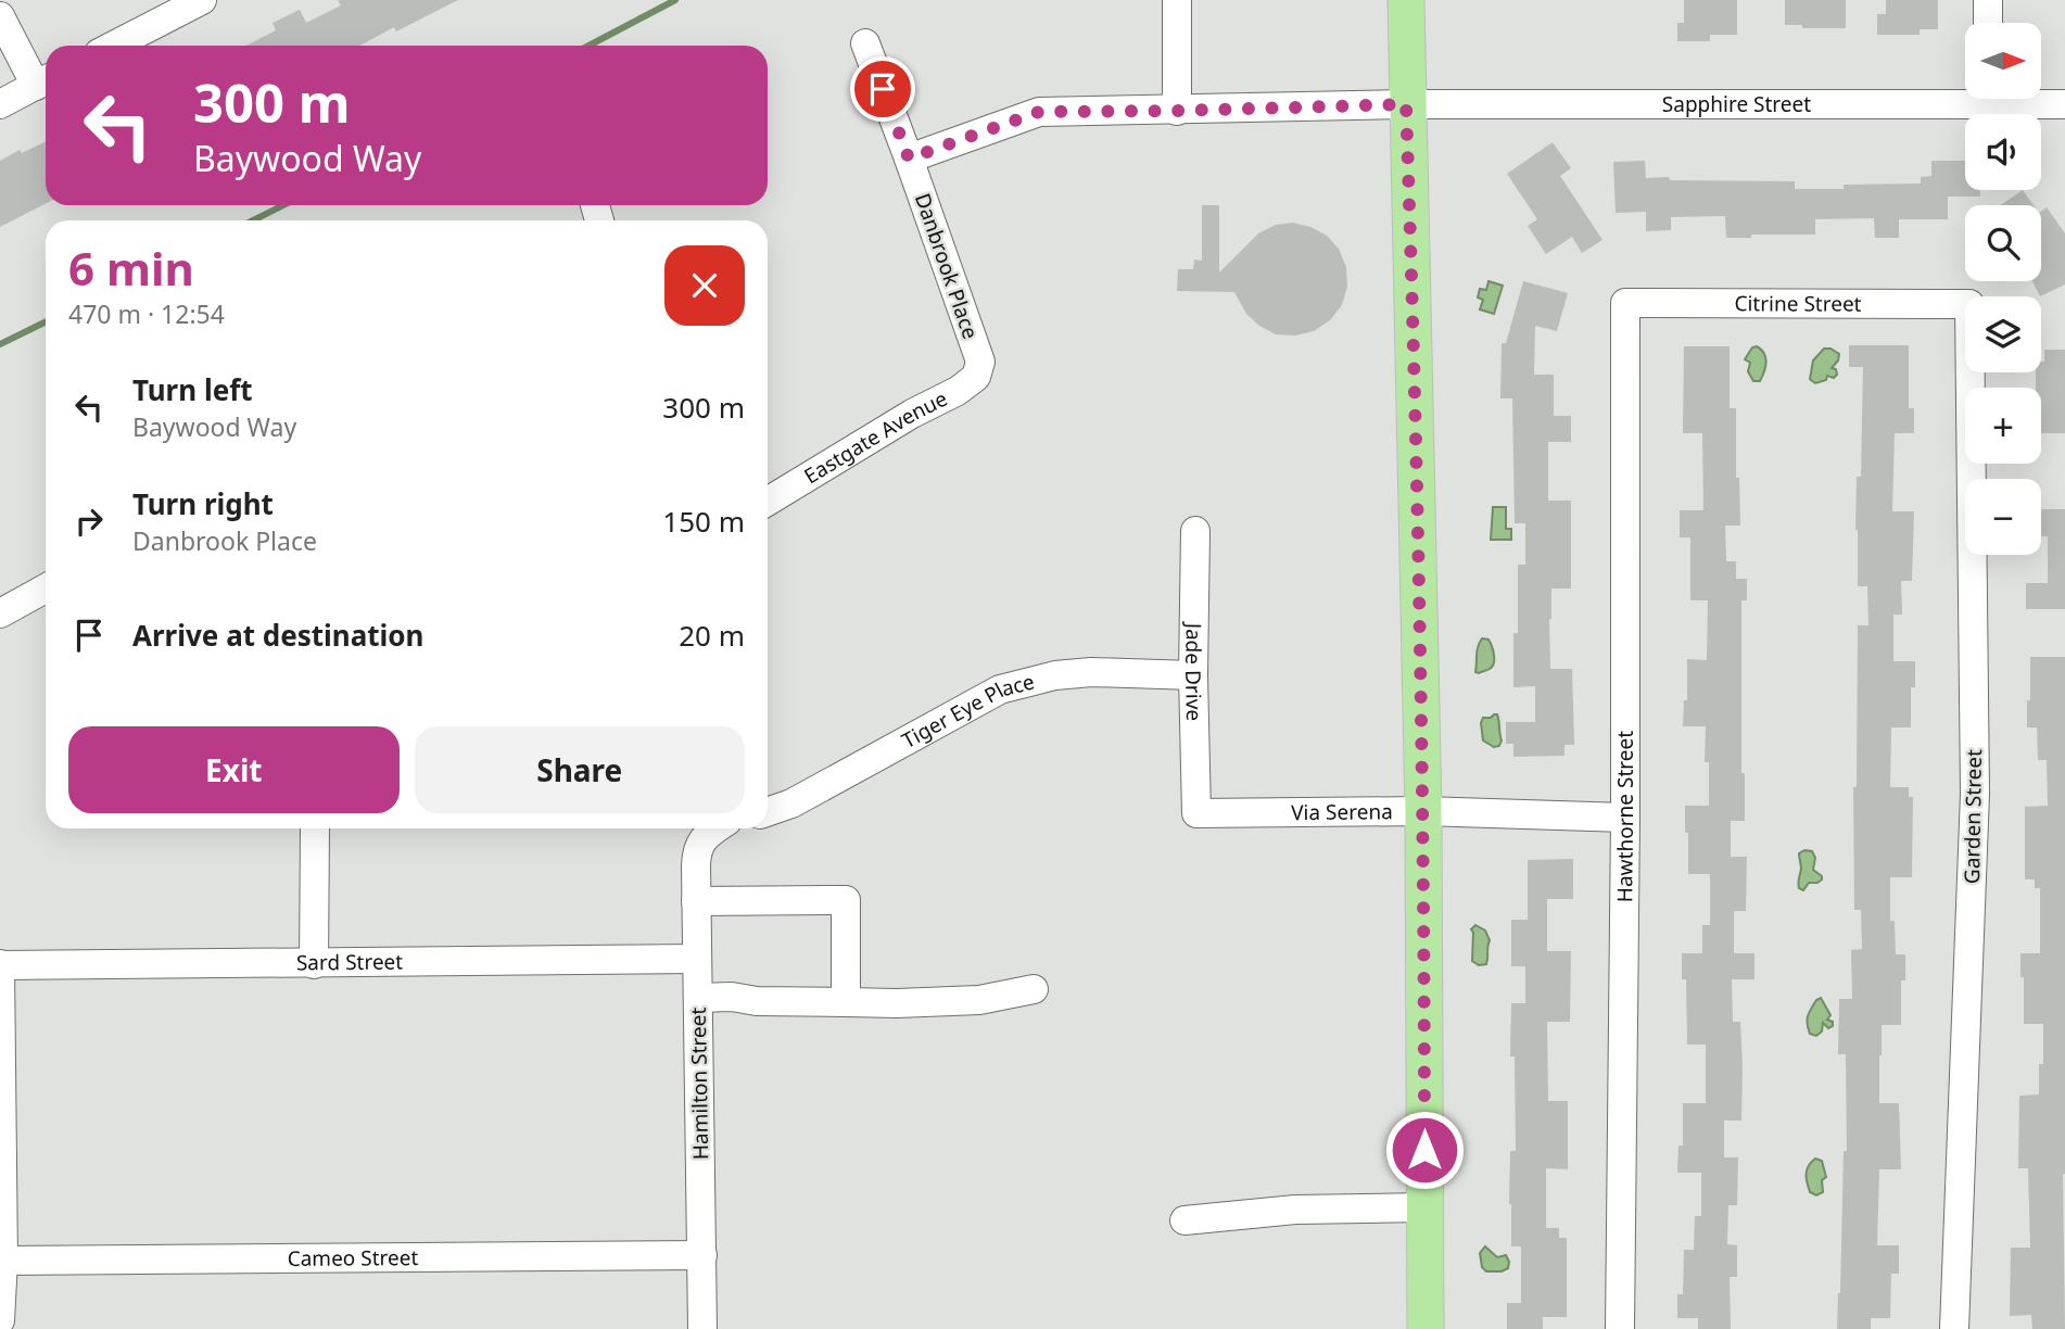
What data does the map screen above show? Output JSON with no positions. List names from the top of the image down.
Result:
{
  "streets": {
    "street": [
      "Sapphire Street",
      "Danbrook Place",
      "Citrine Street",
      "Eastgate Avenue",
      "Jade Drive",
      "Tiger Eye Place",
      "Via Serena",
      "Hawthorne Street",
      "Garden Street",
      "Sard Street",
      "Hamilton Street",
      "Cameo Street"
    ]
  },
  "crossings": [
    ["Sapphire Street", "Danbrook Place"],
    ["Danbrook Place", "Eastgate Avenue"],
    ["Citrine Street", "Hawthorne Street"],
    ["Jade Drive", "Tiger Eye Place"],
    ["Jade Drive", "Via Serena"],
    ["Via Serena", "Hawthorne Street"],
    ["Sard Street", "Hamilton Street"],
    ["Hamilton Street", "Cameo Street"]
  ],
  "north": "right",
  "page": {
    "map_buttons": ["+", "−"],
    "turn": ["300 m", "Baywood Way"],
    "heading": ["6 min", "470 m · 12:54"],
    "list": [
      {
        "name": "Turn left",
        "note": "Baywood Way",
        "value": "300 m"
      },
      {
        "name": "Turn right",
        "note": "Danbrook Place",
        "value": "150 m"
      },
      {
        "name": "Arrive at destination",
        "value": "20 m"
      }
    ],
    "buttons": ["Exit", "Share"]
  }
}
